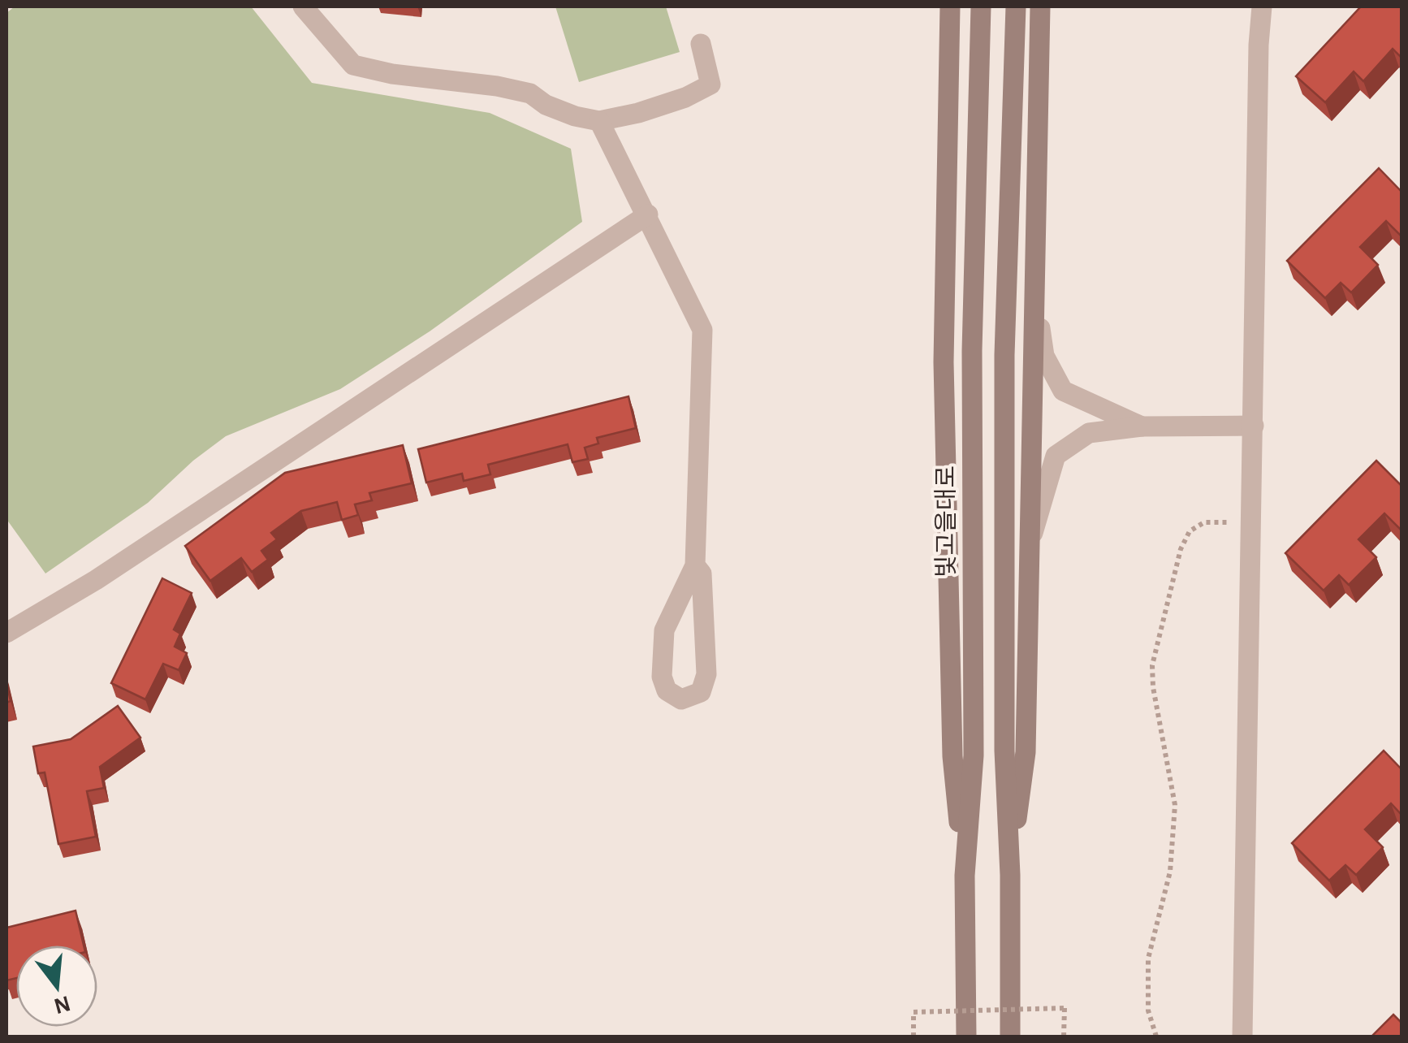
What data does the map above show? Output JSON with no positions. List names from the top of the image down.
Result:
{
  "streets": {
    "main road": ["빛고을대로"]
  },
  "north": "bottom"
}
